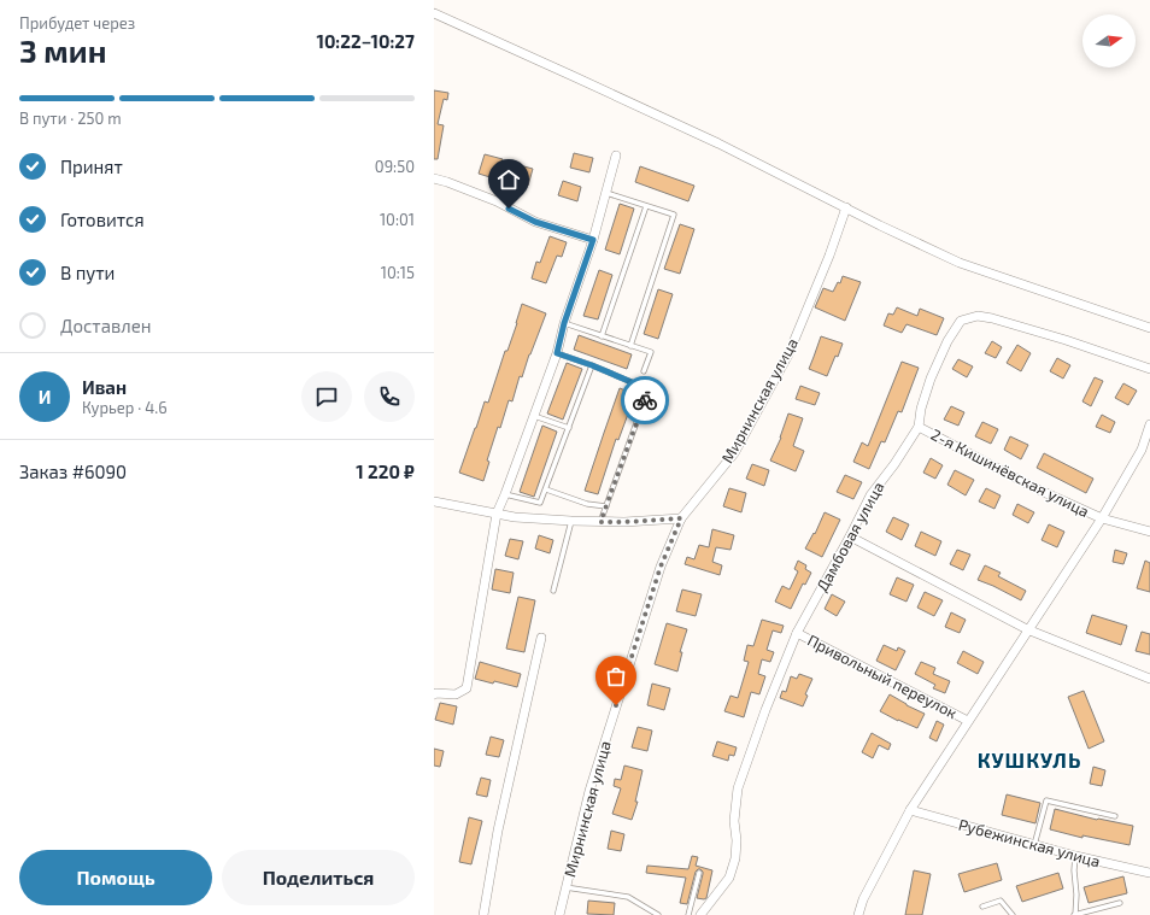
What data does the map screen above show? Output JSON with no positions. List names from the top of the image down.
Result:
{
  "streets": {
    "street": [
      "Мирнинская улица",
      "2-я Кишинёвская улица",
      "Дамбовая улица",
      "Привольный переулок",
      "Рубежинская улица"
    ]
  },
  "crossings": [
    ["2-я Кишинёвская улица", "Дамбовая улица"],
    ["Дамбовая улица", "Привольный переулок"]
  ],
  "districts": ["КУШКУЛЬ"],
  "north": "right",
  "page": {
    "heading": ["3 мин", "Прибудет через", "10:22–10:27"],
    "panel": [
      "Иван",
      "Курьер · 4.6",
      "Заказ #6090",
      "1 220 ₽"
    ],
    "bar": "В пути · 250 m",
    "list": [
      ["Принят", "09:50"],
      ["Готовится", "10:01"],
      ["В пути", "10:15"],
      "Доставлен"
    ],
    "round": "И",
    "buttons": ["Помощь", "Поделиться"]
  }
}
